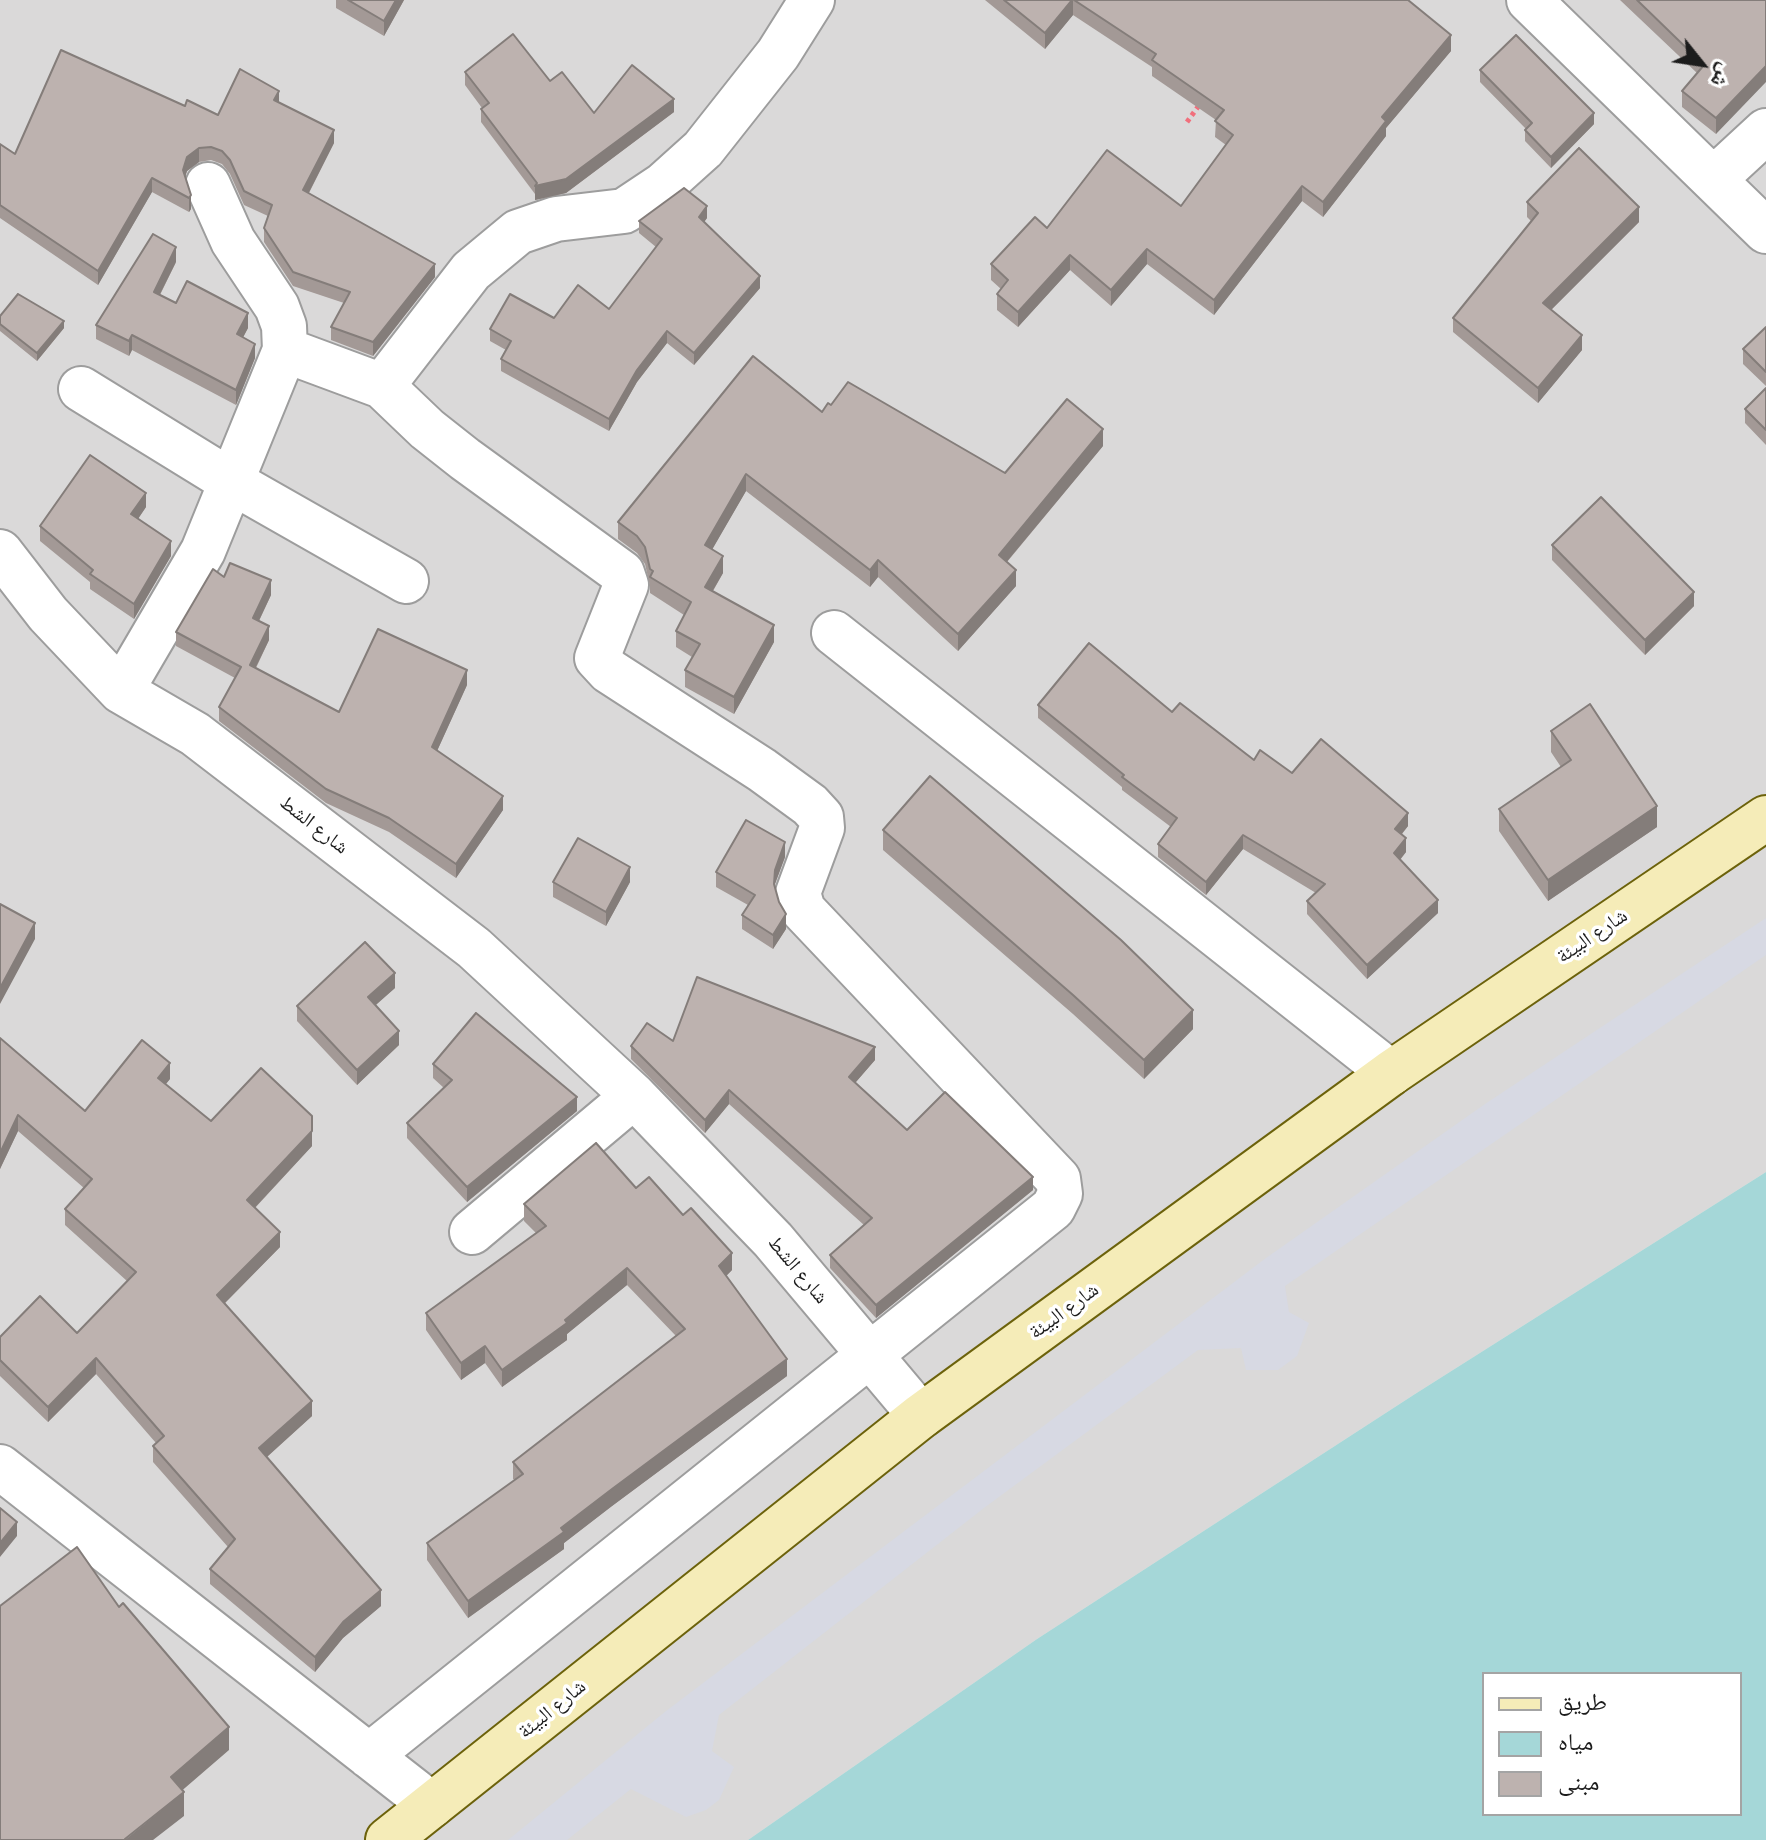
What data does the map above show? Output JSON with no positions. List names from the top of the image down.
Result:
{
  "streets": {
    "main road": ["شارع البيئة"],
    "street": ["شارع الشط"]
  },
  "crossings": [
    ["شارع الشط", "شارع البيئة"]
  ],
  "legend": ["طريق", "مياه", "مبنى"],
  "north": "bottom right"
}
